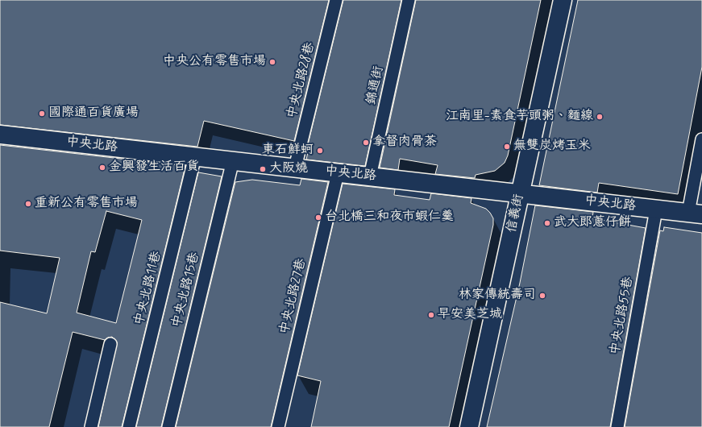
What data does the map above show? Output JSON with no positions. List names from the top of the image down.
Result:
{
  "streets": {
    "street": ["中央北路", "信義街"],
    "lane": [
      "中央北路28巷",
      "錦通街",
      "中央北路11巷",
      "中央北路15巷",
      "中央北路27巷",
      "中央北路55巷"
    ]
  },
  "crossings": [
    ["中央北路28巷", "中央北路"],
    ["錦通街", "中央北路"],
    ["中央北路", "信義街"],
    ["中央北路", "中央北路11巷"],
    ["中央北路", "中央北路15巷"],
    ["中央北路", "中央北路27巷"],
    ["中央北路", "中央北路55巷"]
  ],
  "places": [
    "中央公有零售市場",
    "國際通百貨廣場",
    "江南里-素食芋頭粥、麵線",
    "拿督肉骨茶",
    "無雙炭烤玉米",
    "東石鮮蚵",
    "金興發生活百貨",
    "大阪燒",
    "重新公有零售市場",
    "台北橋三和夜市蝦仁羹",
    "武大郎蔥仔餅",
    "林家傳統壽司",
    "早安美芝城"
  ]
}
